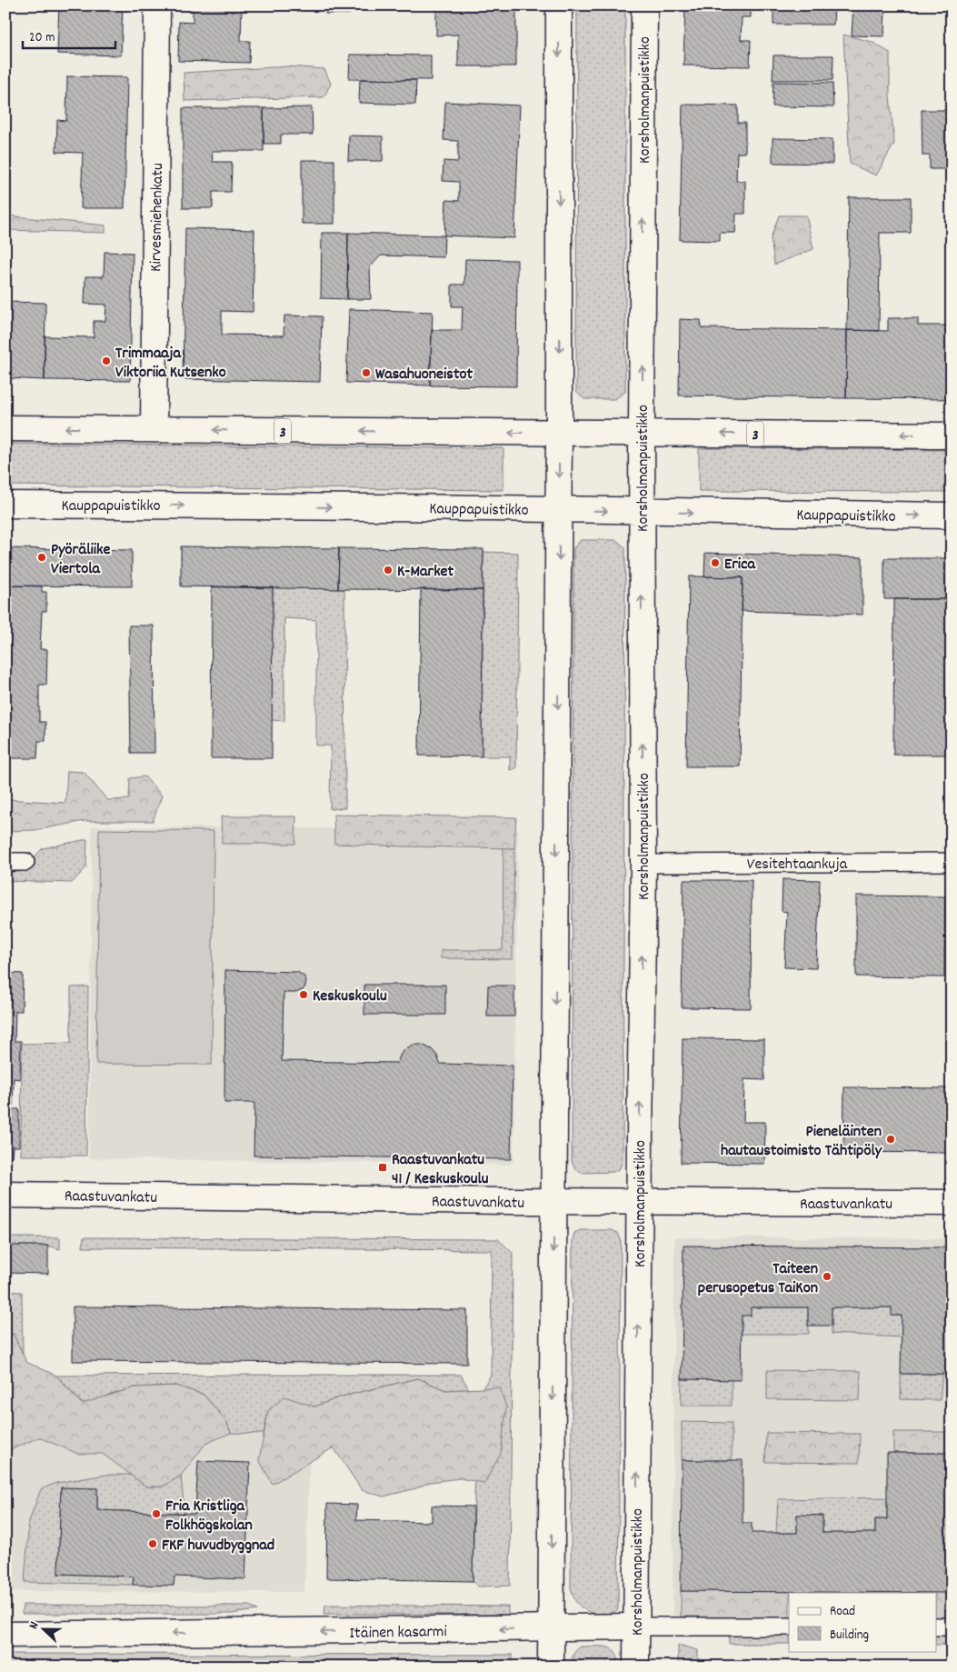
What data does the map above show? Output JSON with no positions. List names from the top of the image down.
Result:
{
  "streets": {
    "main road": [
      "Korsholmanpuistikko",
      "Kirvesmiehenkatu",
      "3",
      "Kauppapuistikko",
      "Raastuvankatu",
      "Itäinen kasarmi"
    ],
    "lane": ["Vesitehtaankuja"]
  },
  "crossings": [
    ["Korsholmanpuistikko", "3"],
    ["Korsholmanpuistikko", "Kauppapuistikko"],
    ["Korsholmanpuistikko", "Vesitehtaankuja"],
    ["Korsholmanpuistikko", "Raastuvankatu"],
    ["Korsholmanpuistikko", "Itäinen kasarmi"],
    ["Kirvesmiehenkatu", "3"]
  ],
  "one_way": ["Itäinen kasarmi"],
  "places": {
    "other": [
      "Trimmaaja Viktoriia Kutsenko",
      "Wasahuoneistot",
      "Pyöräliike Viertola",
      "Erica",
      "K-Market",
      "Keskuskoulu",
      "Pieneläinten hautaustoimisto Tähtipöly",
      "Taiteen perusopetus TaiKon",
      "Fria Kristliga Folkhögskolan",
      "FKF huvudbyggnad"
    ],
    "transit": ["Raastuvankatu 41 / Keskuskoulu"]
  },
  "legend": ["Road", "Building"],
  "scale_bar": "20 m",
  "north": "left"
}
